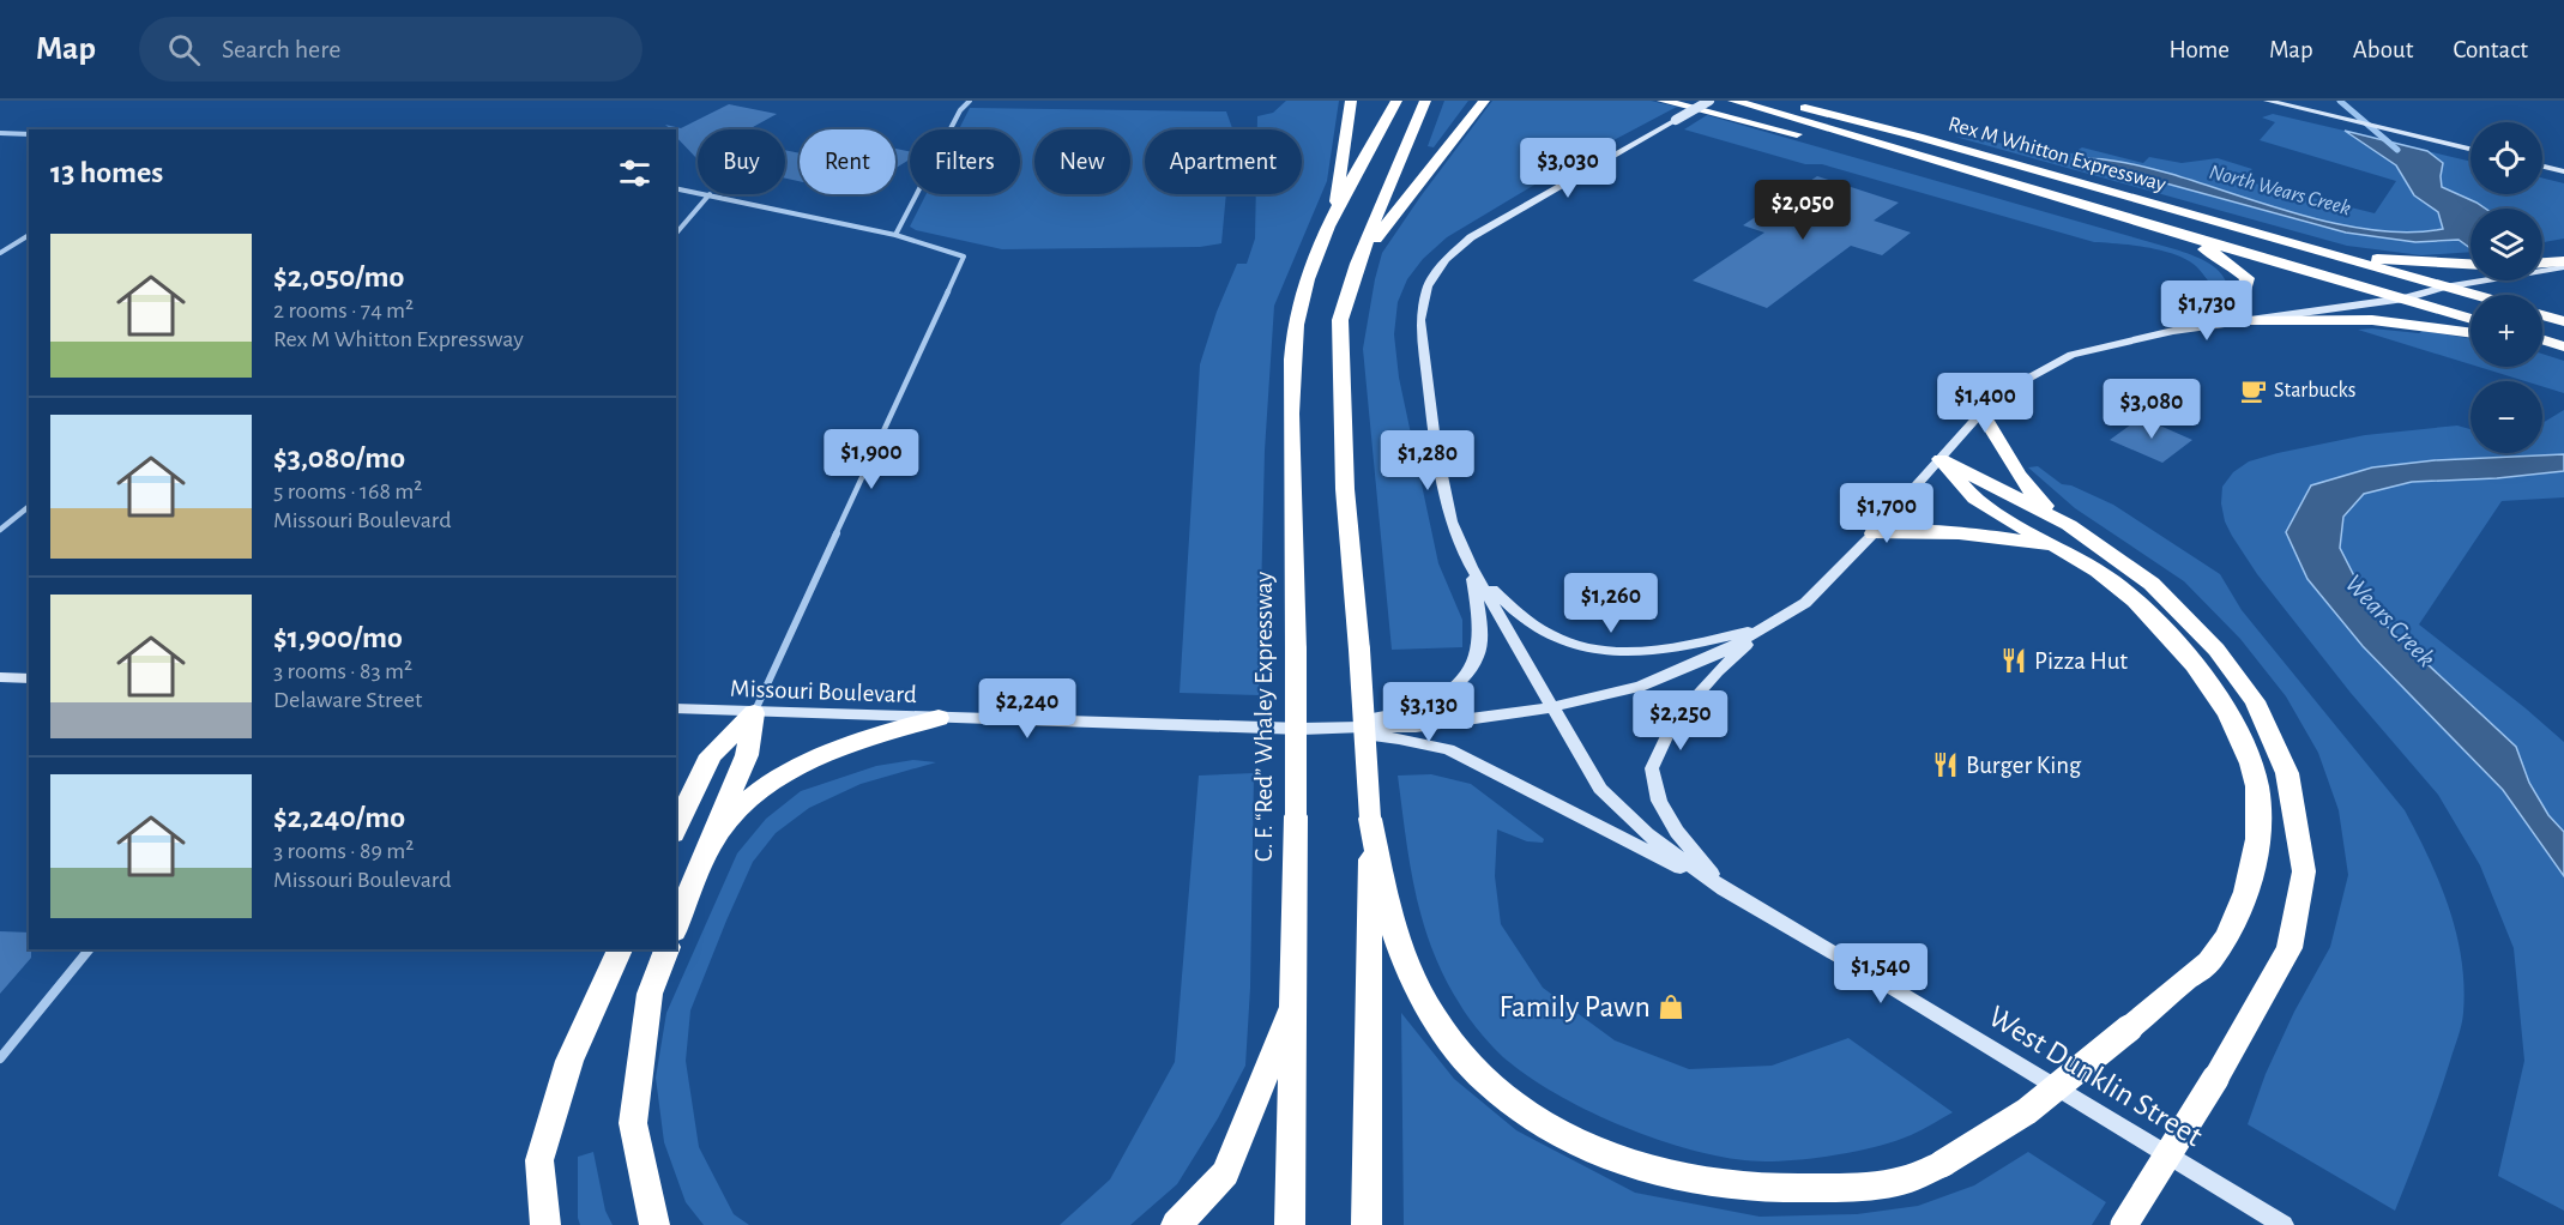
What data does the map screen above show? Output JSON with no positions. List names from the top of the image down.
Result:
{
  "streets": {
    "highway": ["Rex M Whitton Expressway", "C. F. “Red” Whaley Expressway"],
    "main road": ["Missouri Boulevard", "West Dunklin Street"]
  },
  "crossings": [
    ["Rex M Whitton Expressway", "Missouri Boulevard"],
    ["Missouri Boulevard", "West Dunklin Street"]
  ],
  "water": ["North Wears Creek", "Wears Creek"],
  "places": {
    "cafe": ["Starbucks"],
    "restaurant": ["Pizza Hut", "Burger King"],
    "shop": ["Family Pawn"]
  },
  "page": {
    "header": "Map",
    "search": "Search here",
    "nav": [
      "Home",
      "Map",
      "About",
      "Contact"
    ],
    "map_buttons": ["+", "−"],
    "chip": [
      "Buy",
      "Rent",
      "Filters",
      "New",
      "Apartment"
    ],
    "heading": "13 homes",
    "price": [
      "$3,030",
      "$2,050",
      "$1,730",
      "$1,400",
      "$3,080",
      "$1,900",
      "$1,280",
      "$1,700",
      "$1,260",
      "$2,240",
      "$3,130",
      "$2,250",
      "$1,540"
    ],
    "list": [
      {
        "name": "$2,050/mo",
        "note": "2 rooms · 74 m² · Rex M Whitton Expressway"
      },
      {
        "name": "$3,080/mo",
        "note": "5 rooms · 168 m² · Missouri Boulevard"
      },
      {
        "name": "$1,900/mo",
        "note": "3 rooms · 83 m² · Delaware Street"
      },
      {
        "name": "$2,240/mo",
        "note": "3 rooms · 89 m² · Missouri Boulevard"
      }
    ]
  }
}
